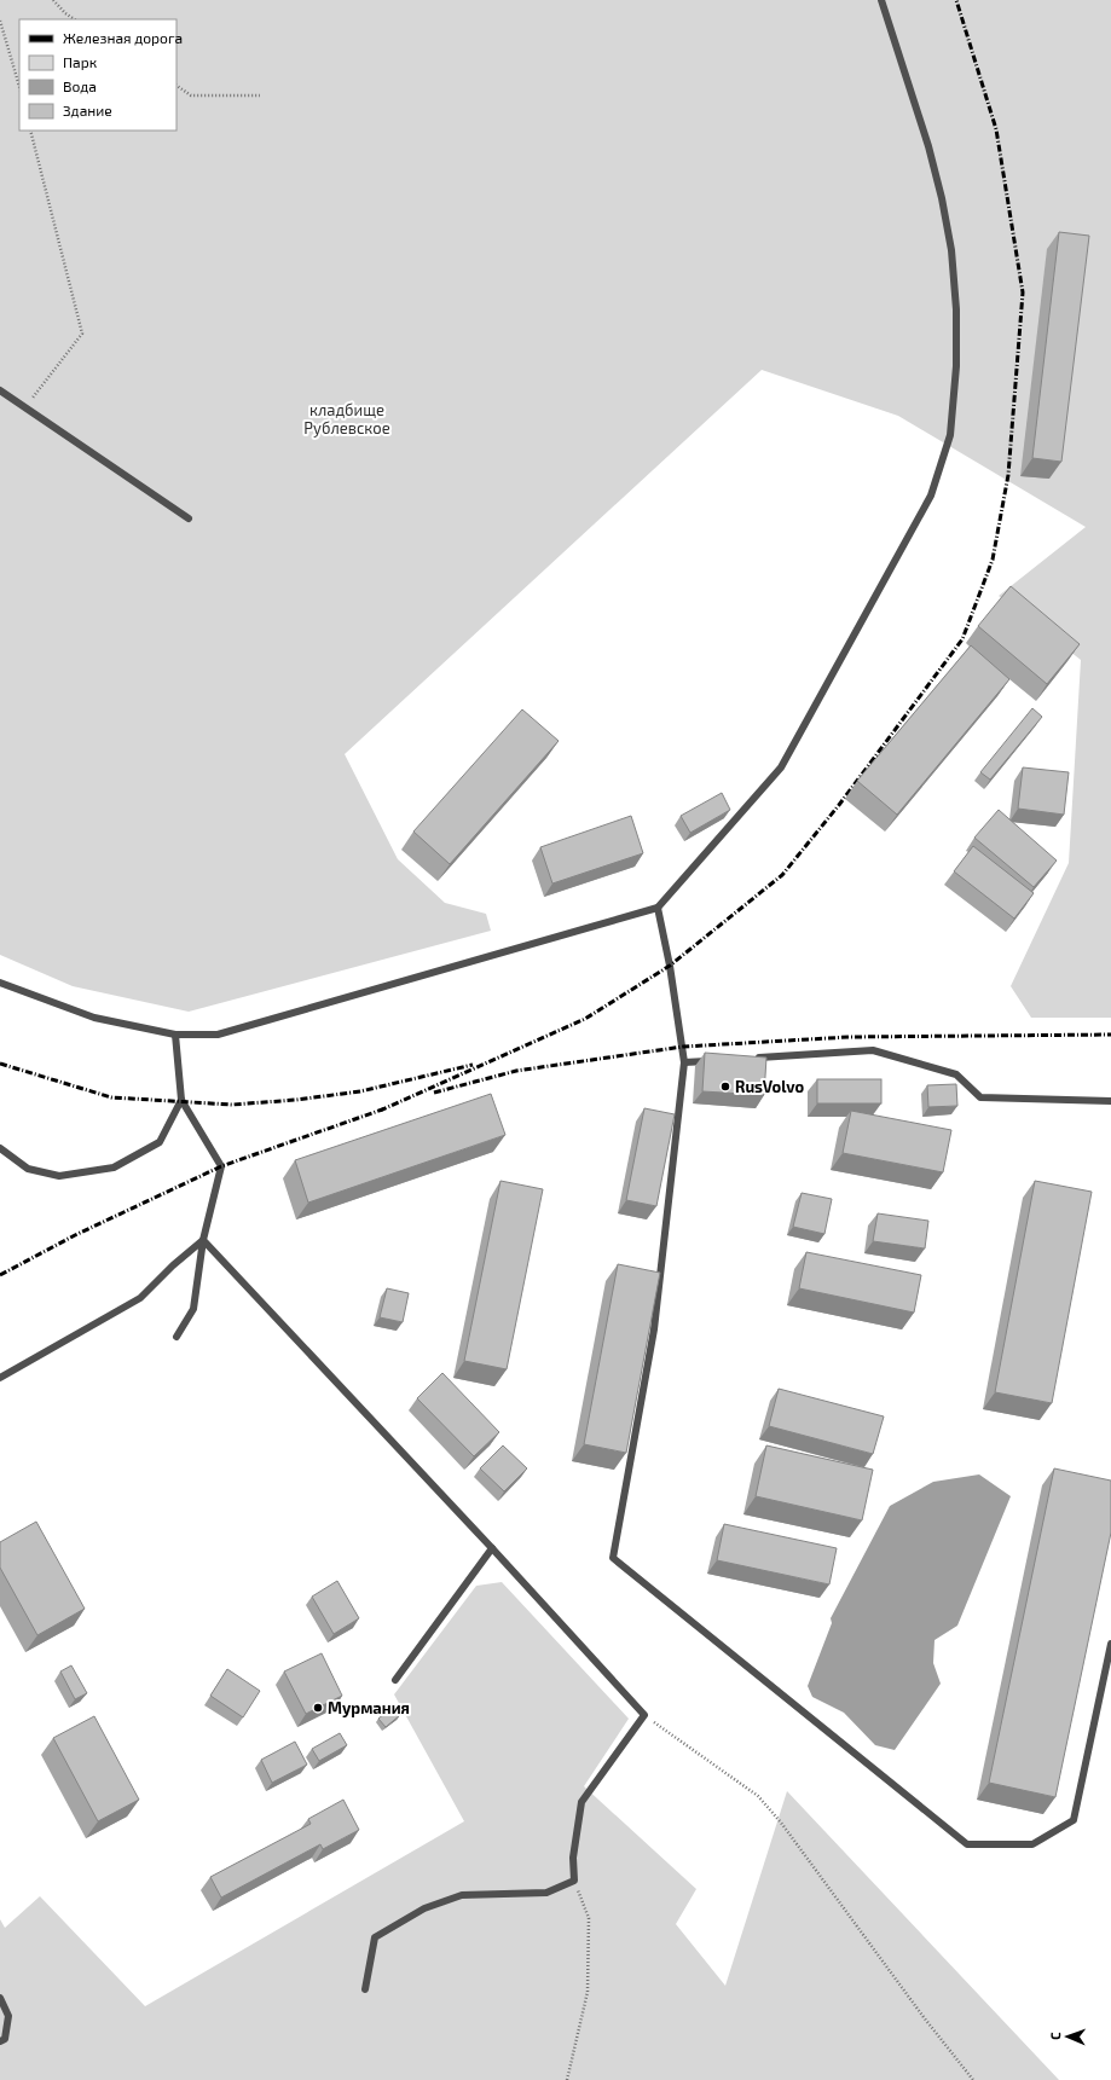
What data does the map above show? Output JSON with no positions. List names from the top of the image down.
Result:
{
  "parks": ["кладбище Рублевское"],
  "places": ["RusVolvo", "Мурмания"],
  "legend": [
    "Железная дорога",
    "Парк",
    "Вода",
    "Здание"
  ],
  "north": "left"
}
